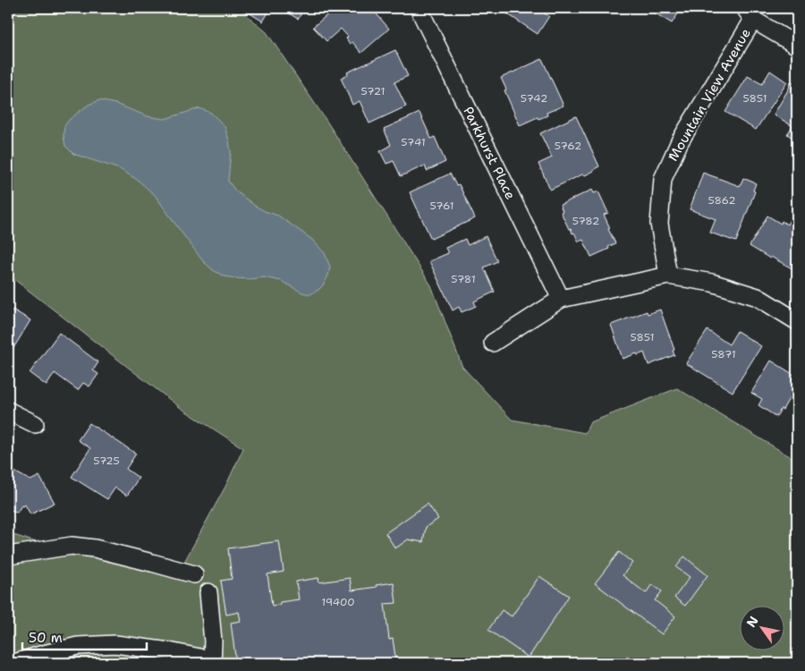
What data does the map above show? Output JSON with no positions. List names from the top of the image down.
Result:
{
  "streets": {
    "street": ["Mountain View Avenue", "Parkhurst Place"]
  },
  "house_numbers": [
    "5721",
    "5742",
    "5851",
    "5741",
    "5762",
    "5862",
    "5761",
    "5782",
    "5781",
    "5851",
    "5871",
    "5725",
    "19400"
  ],
  "scale_bar": "50 m",
  "north": "top left"
}
